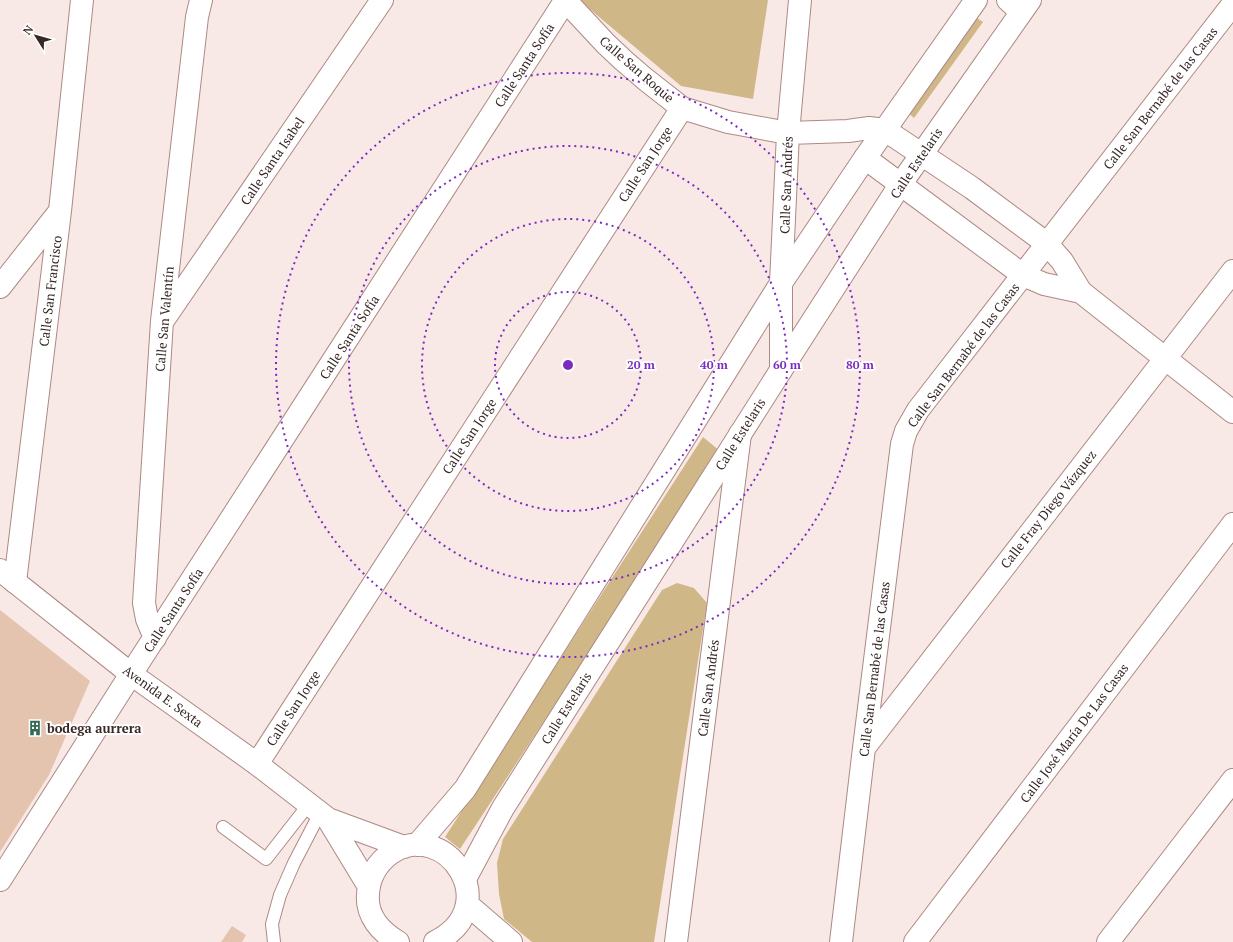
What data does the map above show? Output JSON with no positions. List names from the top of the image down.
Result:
{
  "streets": {
    "street": [
      "Calle Santa Sofía",
      "Calle San Roque",
      "Calle San Bernabé de las Casas",
      "Calle Santa Isabel",
      "Calle Estelaris",
      "Calle San Jorge",
      "Calle San Andrés",
      "Calle San Francisco",
      "Calle San Valentín",
      "Calle Fray Diego Vázquez",
      "Avenida E. Sexta",
      "Calle José María De Las Casas"
    ]
  },
  "crossings": [
    ["Calle Santa Sofía", "Calle San Roque"],
    ["Calle Santa Sofía", "Calle San Valentín"],
    ["Calle Santa Sofía", "Avenida E. Sexta"],
    ["Calle San Roque", "Calle San Jorge"],
    ["Calle San Roque", "Calle San Andrés"],
    ["Calle San Bernabé de las Casas", "Calle Fray Diego Vázquez"],
    ["Calle Santa Isabel", "Calle San Valentín"],
    ["Calle Estelaris", "Calle San Andrés"],
    ["Calle Estelaris", "Avenida E. Sexta"],
    ["Calle San Jorge", "Avenida E. Sexta"],
    ["Calle San Francisco", "Avenida E. Sexta"]
  ],
  "places": {
    "building": ["bodega aurrera"]
  },
  "north": "top left",
  "rings": [
    "20 m",
    "40 m",
    "60 m",
    "80 m"
  ]
}
